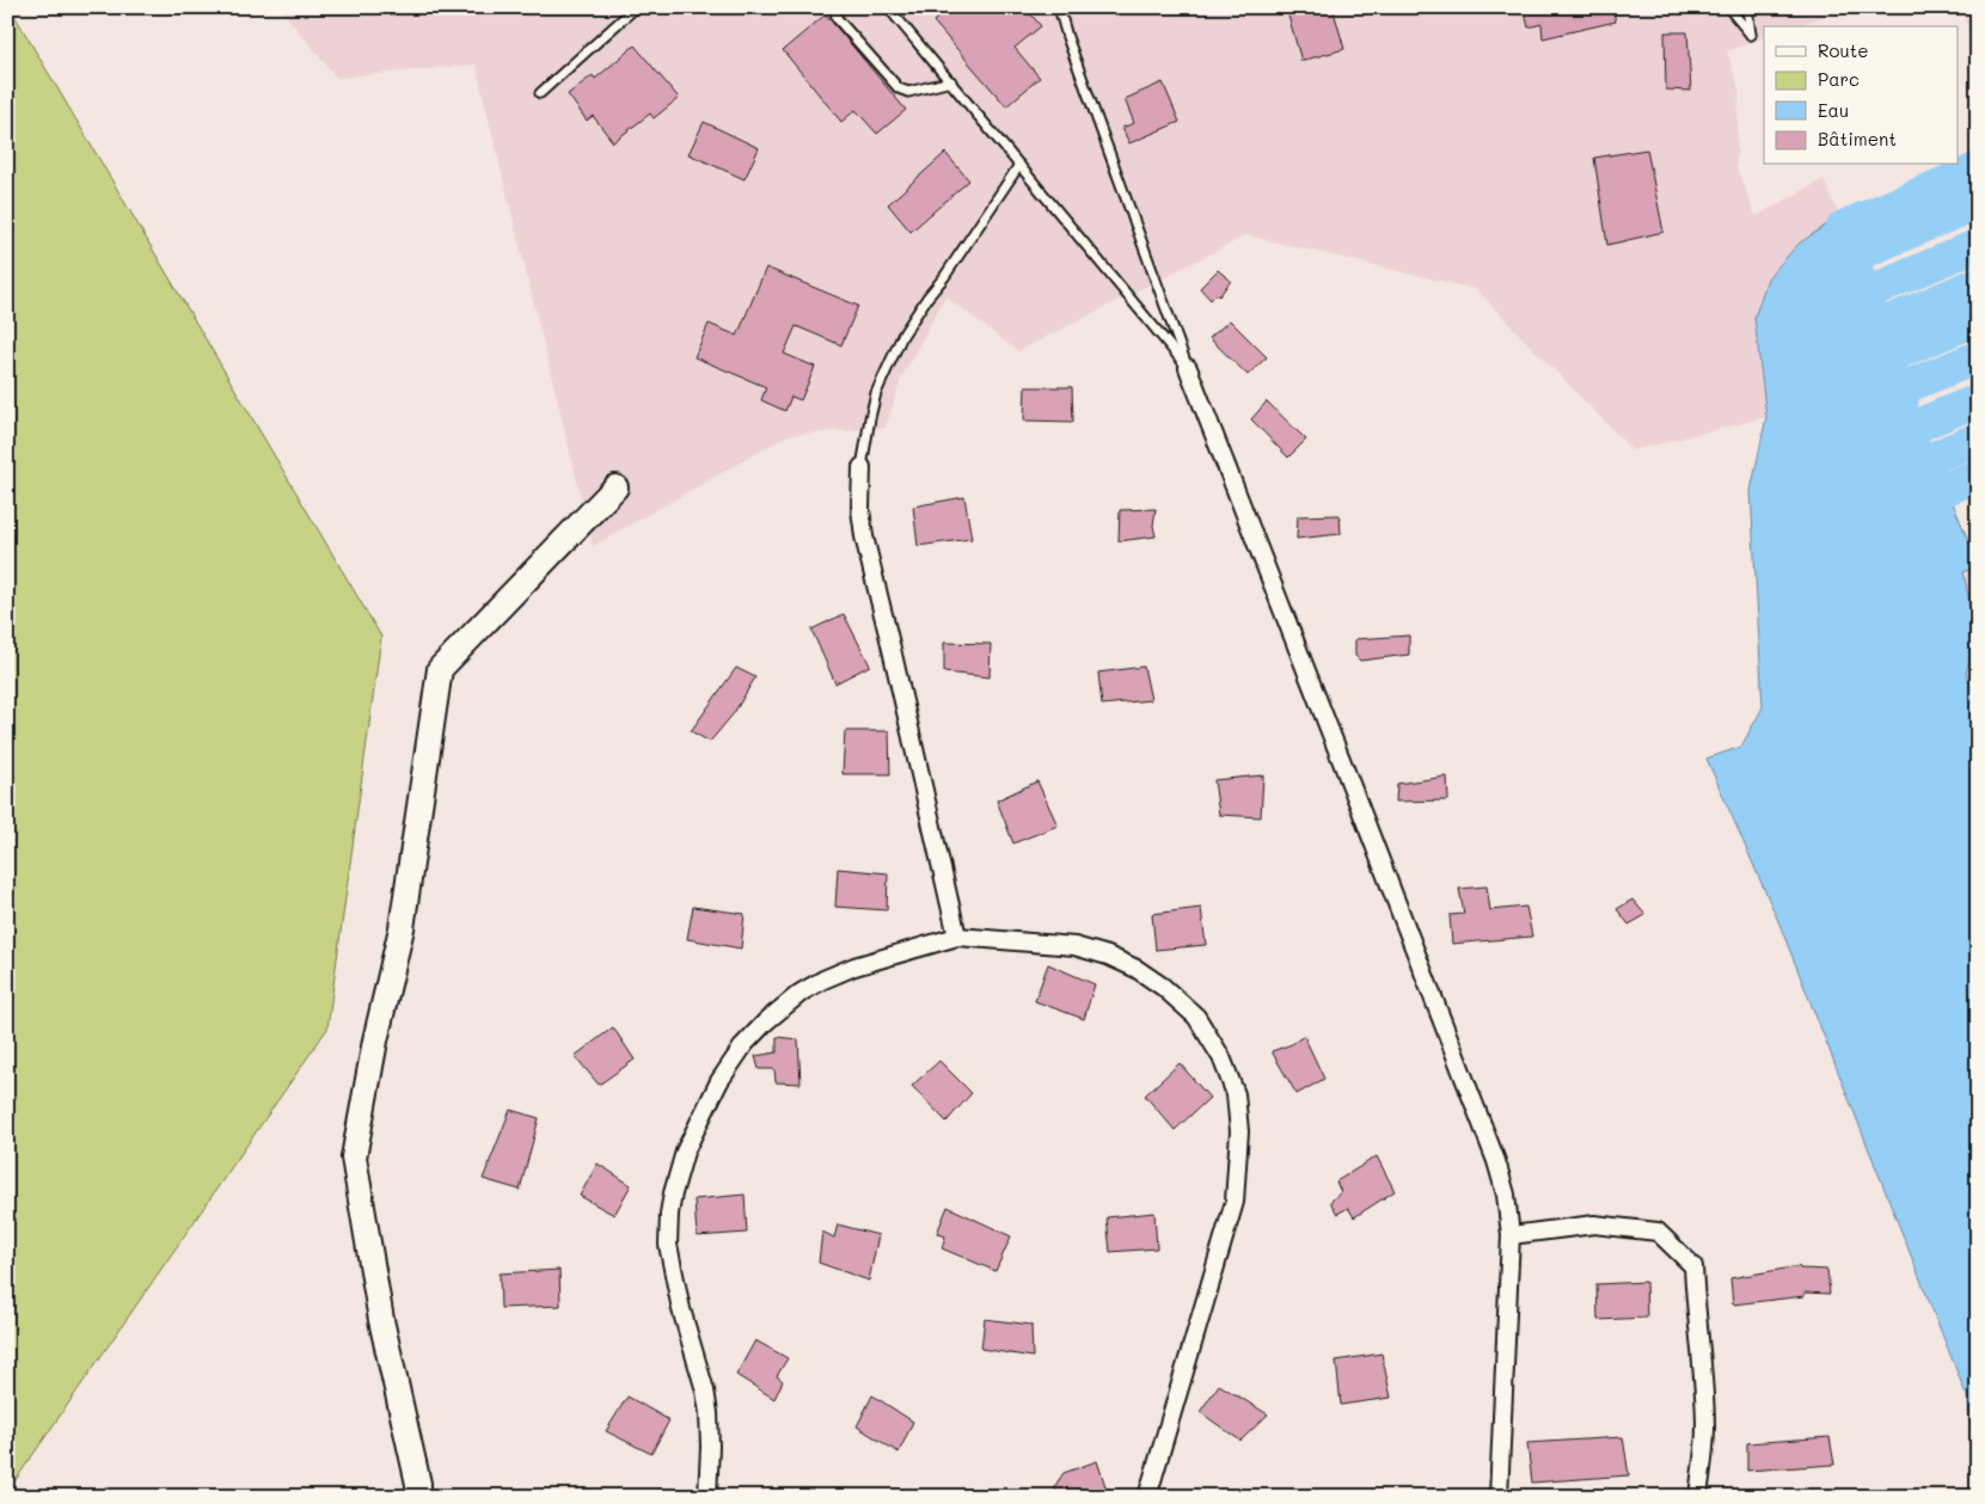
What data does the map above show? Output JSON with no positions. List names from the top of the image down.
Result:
{
  "legend": [
    "Route",
    "Parc",
    "Eau",
    "Bâtiment"
  ]
}
